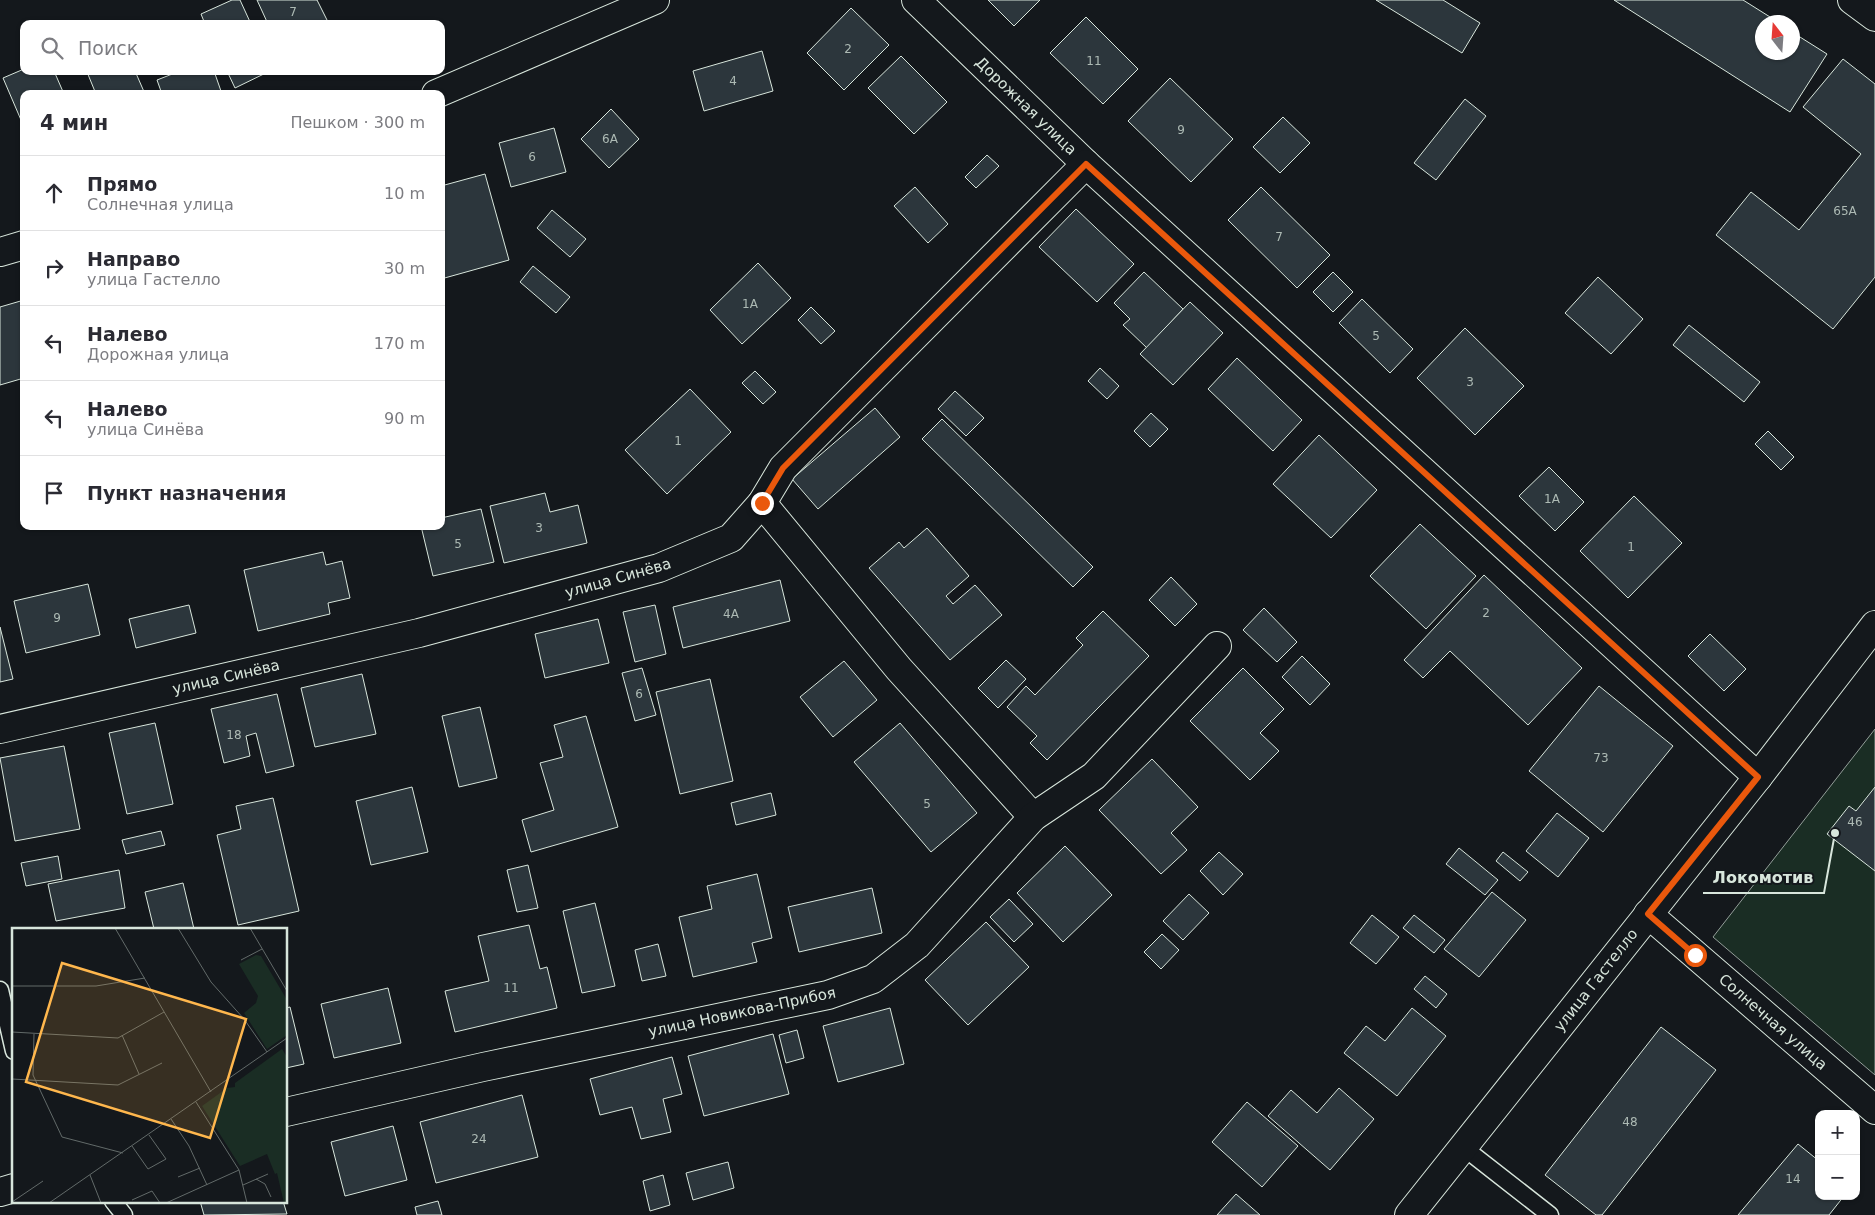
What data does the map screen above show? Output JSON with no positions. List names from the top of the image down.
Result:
{
  "streets": {
    "street": [
      "Дорожная улица",
      "улица Синёва",
      "улица Гастелло",
      "улица Новикова-Прибоя",
      "Солнечная улица"
    ]
  },
  "crossings": [
    ["Дорожная улица", "улица Синёва"],
    ["Дорожная улица", "улица Гастелло"],
    ["улица Гастелло", "Солнечная улица"]
  ],
  "places": ["Локомотив"],
  "house_numbers": [
    "7",
    "2",
    "11",
    "4",
    "9",
    "6А",
    "6",
    "65А",
    "7",
    "1А",
    "5",
    "3",
    "1",
    "1А",
    "3",
    "5",
    "1",
    "2",
    "4А",
    "9",
    "6",
    "18",
    "73",
    "5",
    "46",
    "11",
    "48",
    "24",
    "14"
  ],
  "north": "top",
  "page": {
    "search": "Поиск",
    "heading": ["4 мин", "Пешком · 300 m"],
    "list": [
      ["Прямо", "Солнечная улица", "10 m"],
      ["Направо", "улица Гастелло", "30 m"],
      ["Налево", "Дорожная улица", "170 m"],
      ["Налево", "улица Синёва", "90 m"],
      "Пункт назначения"
    ],
    "map_buttons": ["+", "−"]
  }
}
